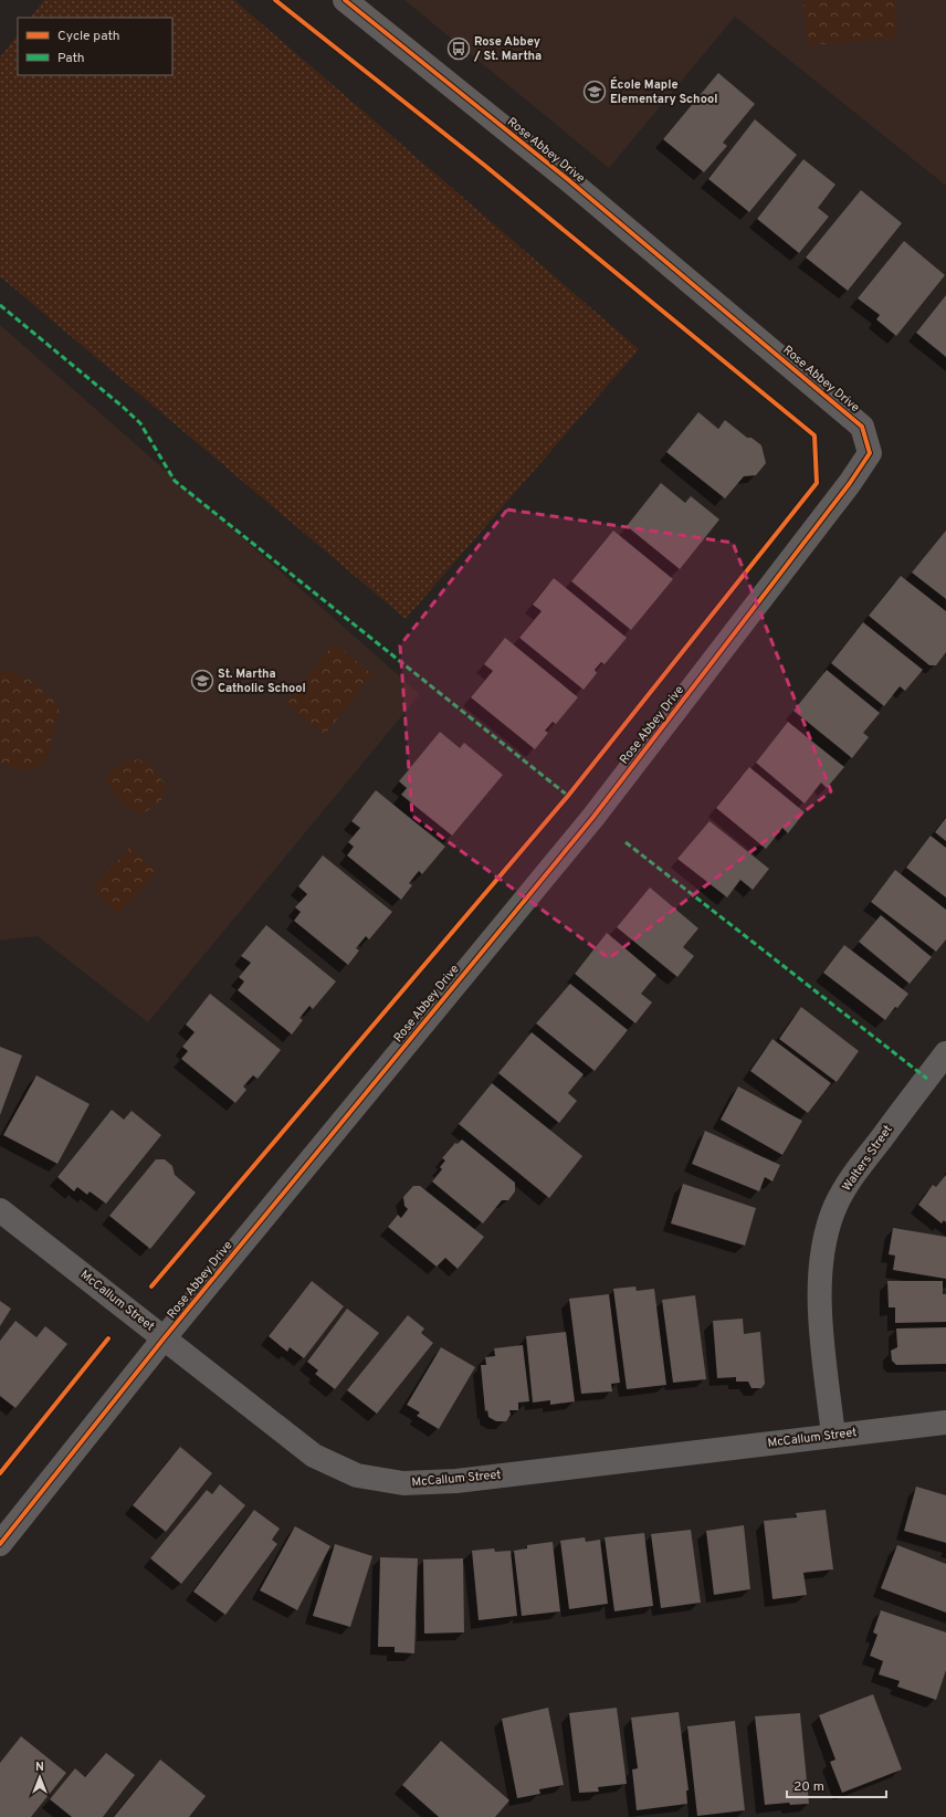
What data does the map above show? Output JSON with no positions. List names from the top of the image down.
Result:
{
  "streets": {
    "street": ["Rose Abbey Drive", "Walters Street", "McCallum Street"]
  },
  "crossings": [
    ["Rose Abbey Drive", "McCallum Street"],
    ["Walters Street", "McCallum Street"]
  ],
  "places": {
    "bus stop": ["Rose Abbey / St. Martha"],
    "school or university": ["École Maple Elementary School", "St. Martha Catholic School"]
  },
  "legend": ["Cycle path", "Path"],
  "scale_bar": "20 m",
  "north": "top"
}
